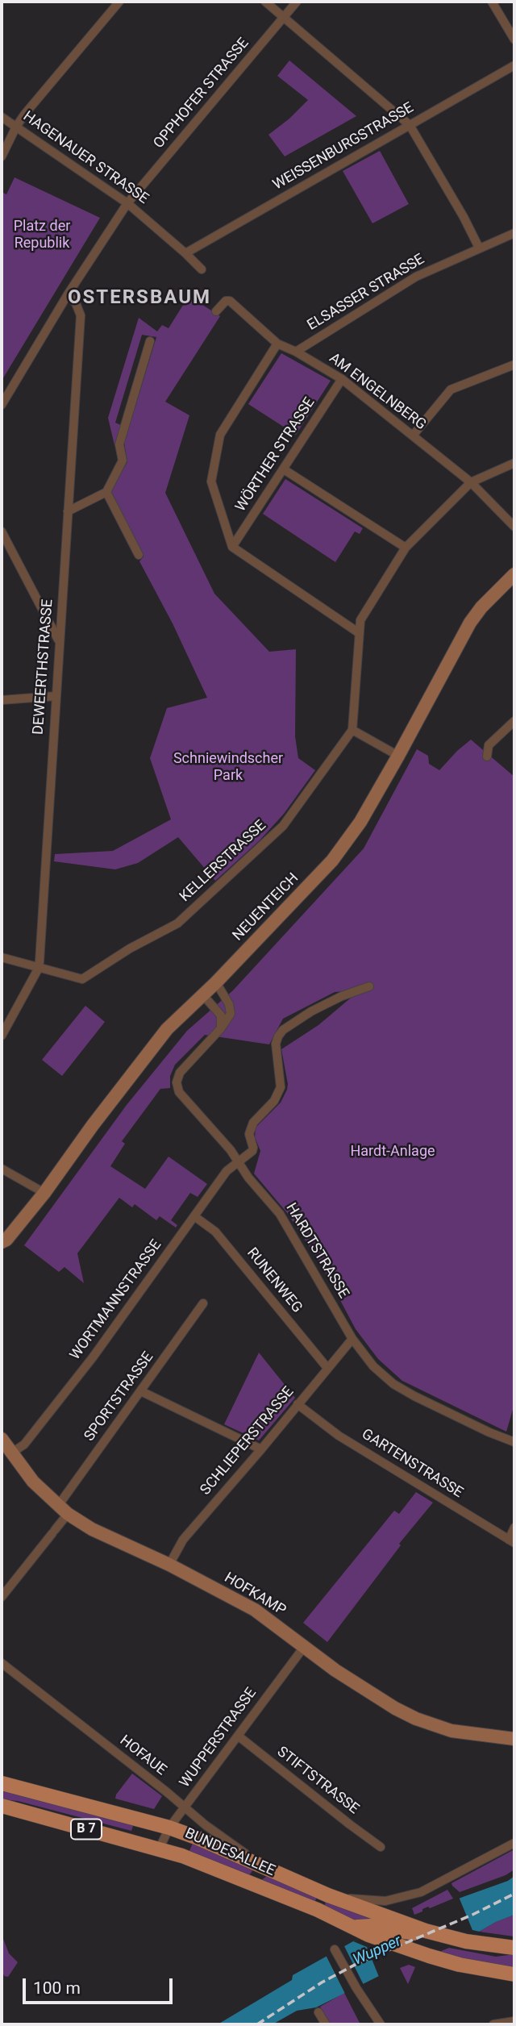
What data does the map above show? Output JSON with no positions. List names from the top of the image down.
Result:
{
  "streets": {
    "main road": ["B 7", "BUNDESALLEE"],
    "street": [
      "OPPHOFER STRASSE",
      "WEISSENBURGSTRASSE",
      "HAGENAUER STRASSE",
      "ELSASSER STRASSE",
      "AM ENGELNBERG",
      "WÖRTHER STRASSE",
      "DEWEERTHSTRASSE",
      "KELLERSTRASSE",
      "NEUENTEICH",
      "HARDTSTRASSE",
      "RUNENWEG",
      "WORTMANNSTRASSE",
      "SPORTSTRASSE",
      "SCHLIEPERSTRASSE",
      "GARTENSTRASSE",
      "HOFKAMP",
      "WUPPERSTRASSE",
      "HOFAUE",
      "STIFTSTRASSE"
    ]
  },
  "crossings": [
    ["OPPHOFER STRASSE", "HAGENAUER STRASSE"],
    ["WEISSENBURGSTRASSE", "HAGENAUER STRASSE"],
    ["ELSASSER STRASSE", "AM ENGELNBERG"],
    ["AM ENGELNBERG", "WÖRTHER STRASSE"],
    ["DEWEERTHSTRASSE", "KELLERSTRASSE"],
    ["NEUENTEICH", "HARDTSTRASSE"],
    ["HARDTSTRASSE", "WORTMANNSTRASSE"],
    ["HARDTSTRASSE", "SCHLIEPERSTRASSE"],
    ["RUNENWEG", "WORTMANNSTRASSE"],
    ["RUNENWEG", "SCHLIEPERSTRASSE"],
    ["WORTMANNSTRASSE", "HOFKAMP"],
    ["SPORTSTRASSE", "HOFKAMP"],
    ["SCHLIEPERSTRASSE", "GARTENSTRASSE"],
    ["SCHLIEPERSTRASSE", "HOFKAMP"],
    ["HOFKAMP", "WUPPERSTRASSE"],
    ["WUPPERSTRASSE", "HOFAUE"],
    ["WUPPERSTRASSE", "STIFTSTRASSE"],
    ["WUPPERSTRASSE", "BUNDESALLEE"],
    ["HOFAUE", "BUNDESALLEE"],
    ["B 7", "BUNDESALLEE"]
  ],
  "districts": ["OSTERSBAUM"],
  "water": ["Wupper"],
  "parks": ["Platz der Republik", "Schniewindscher Park", "Hardt-Anlage"],
  "scale_bar": "100 m"
}
